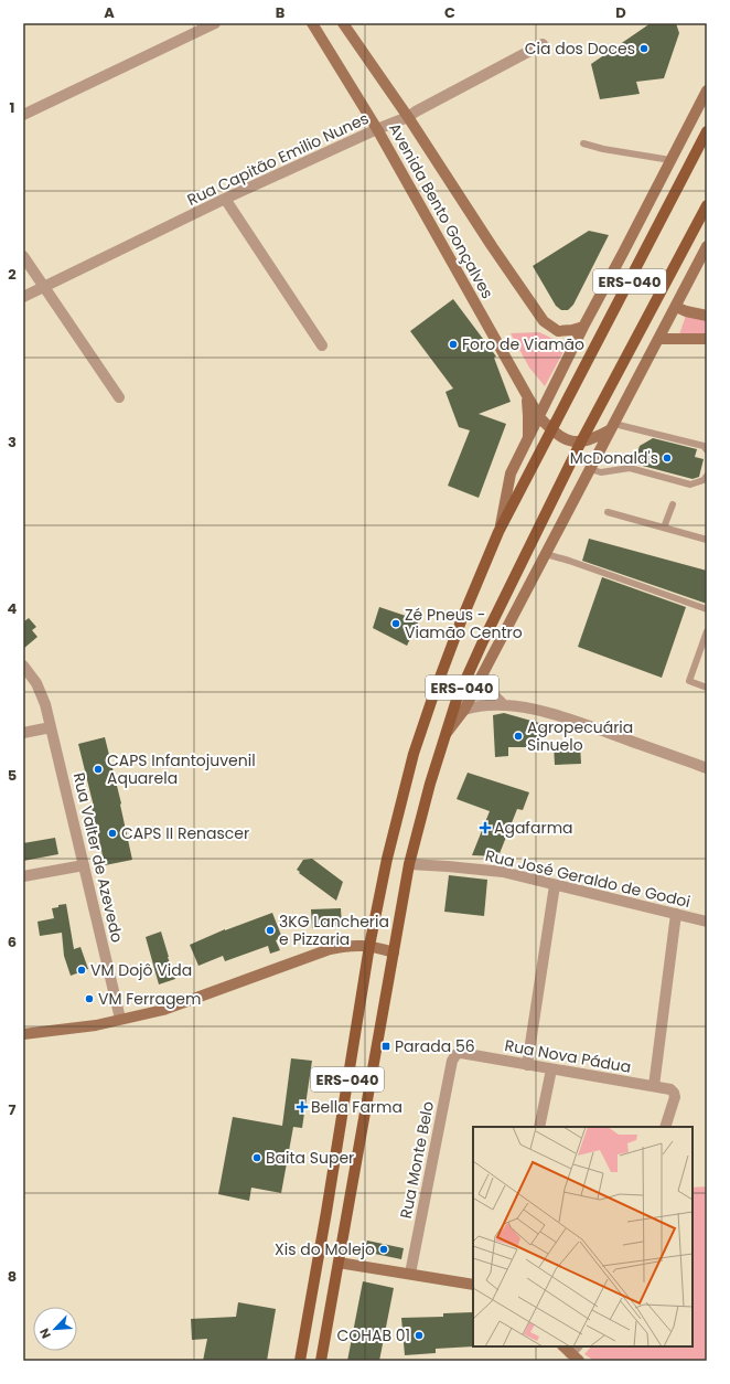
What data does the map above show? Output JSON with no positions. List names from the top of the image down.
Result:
{
  "streets": {
    "main road": ["Avenida Bento Gonçalves", "ERS-040"],
    "street": [
      "Rua Capitão Emilio Nunes",
      "Rua Valter de Azevedo",
      "Rua José Geraldo de Godoi",
      "Rua Nova Pádua",
      "Rua Monte Belo"
    ]
  },
  "crossings": [
    ["Rua Capitão Emilio Nunes", "Avenida Bento Gonçalves"],
    ["Avenida Bento Gonçalves", "ERS-040"],
    ["ERS-040", "Rua José Geraldo de Godoi"],
    ["Rua Nova Pádua", "Rua Monte Belo"]
  ],
  "places": {
    "other": [
      "Cia dos Doces",
      "Foro de Viamão",
      "McDonald's",
      "Zé Pneus - Viamão Centro",
      "Agropecuária Sinuelo",
      "CAPS Infantojuvenil Aquarela",
      "CAPS II Renascer",
      "3KG Lancheria e Pizzaria",
      "VM Dojô Vida",
      "VM Ferragem",
      "Baita Super",
      "Xis do Molejo",
      "COHAB 01"
    ],
    "health": ["Agafarma", "Bella Farma"],
    "transit": ["Parada 56"]
  },
  "north": "bottom left",
  "grid": {
    "columns": [
      "A",
      "B",
      "C",
      "D"
    ],
    "rows": [
      "1",
      "2",
      "3",
      "4",
      "5",
      "6",
      "7",
      "8"
    ]
  }
}
